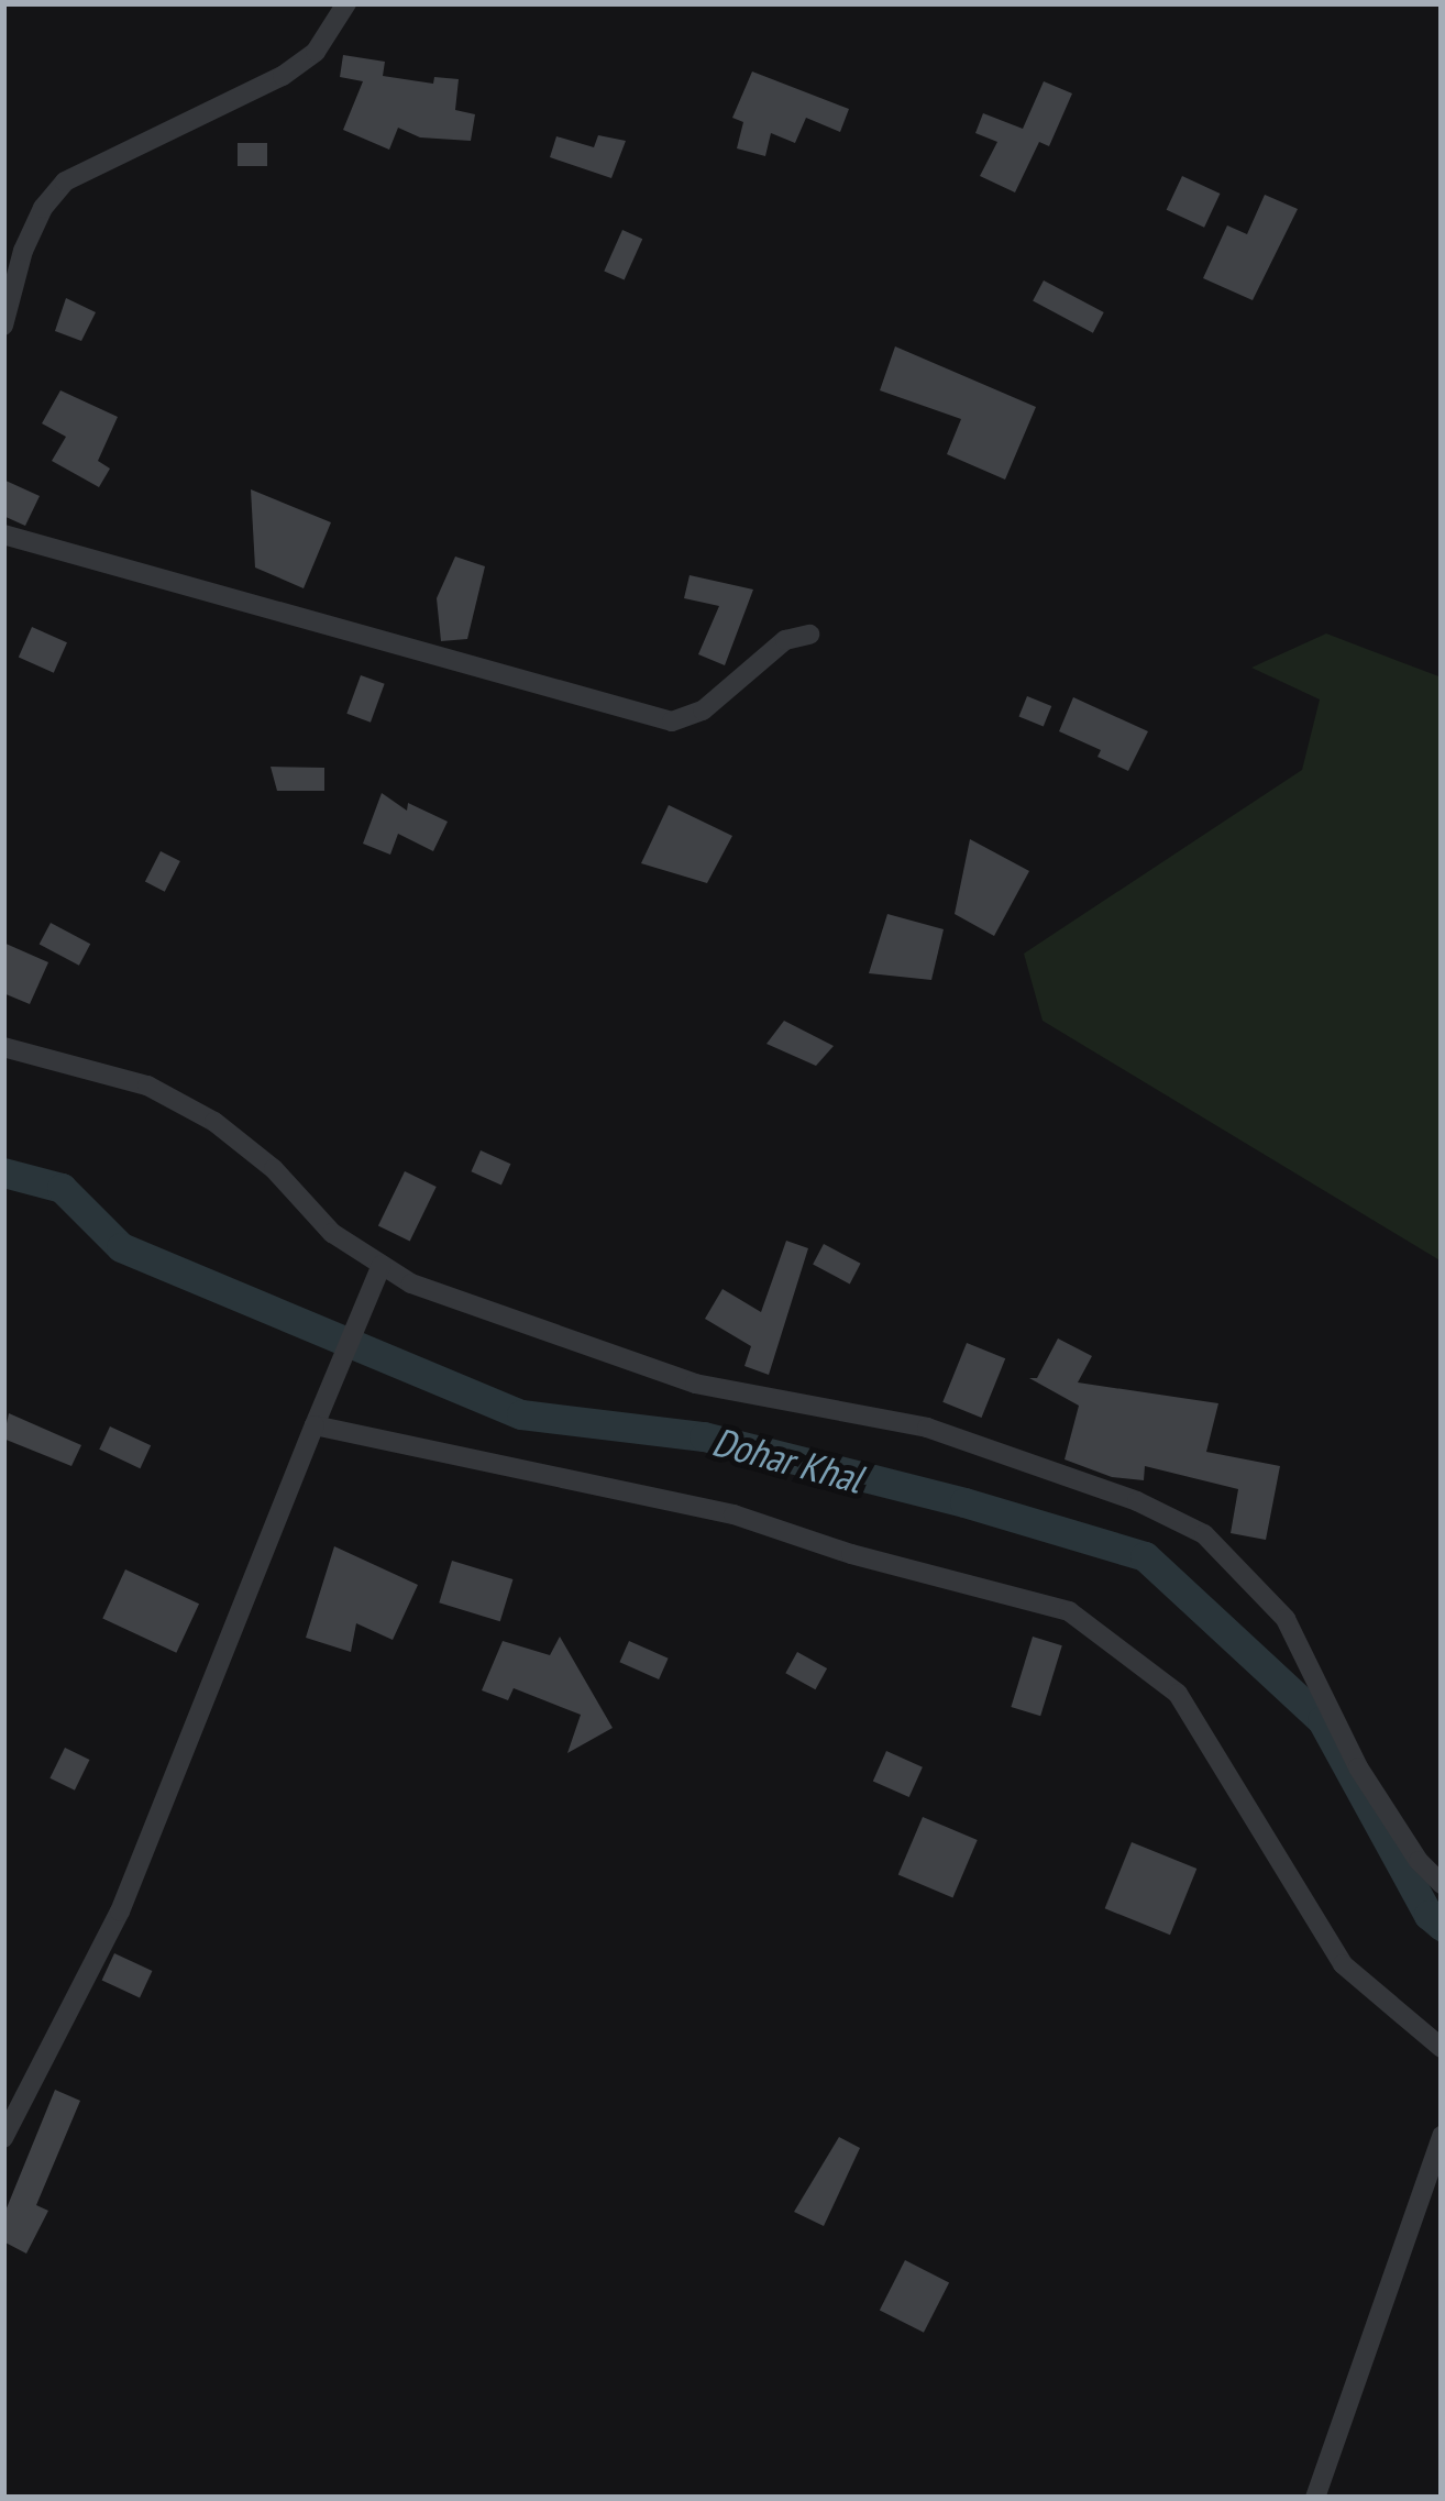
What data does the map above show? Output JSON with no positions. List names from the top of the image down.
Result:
{
  "water": ["Dohar Khal"]
}
